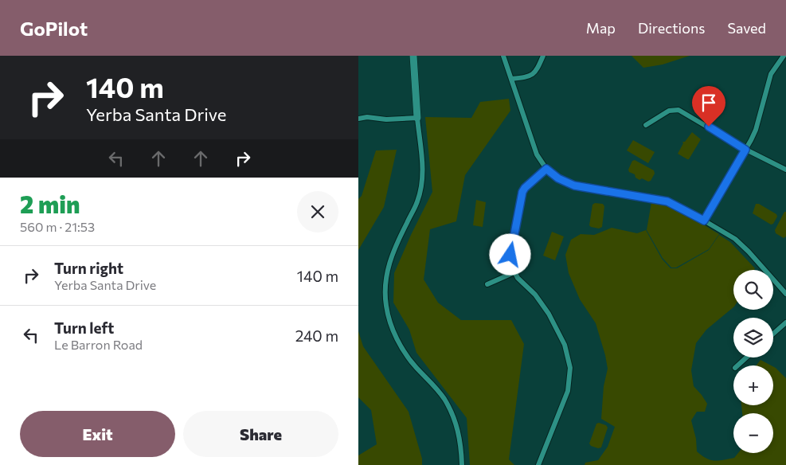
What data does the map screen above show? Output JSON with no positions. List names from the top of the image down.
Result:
{
  "page": {
    "header": "GoPilot",
    "nav": ["Map", "Directions", "Saved"],
    "turn": ["140 m", "Yerba Santa Drive"],
    "heading": ["2 min", "560 m · 21:53"],
    "list": [
      {
        "name": "Turn right",
        "note": "Yerba Santa Drive",
        "value": "140 m"
      },
      {
        "name": "Turn left",
        "note": "Le Barron Road",
        "value": "240 m"
      }
    ],
    "map_buttons": ["+", "−"],
    "buttons": ["Exit", "Share"]
  }
}
